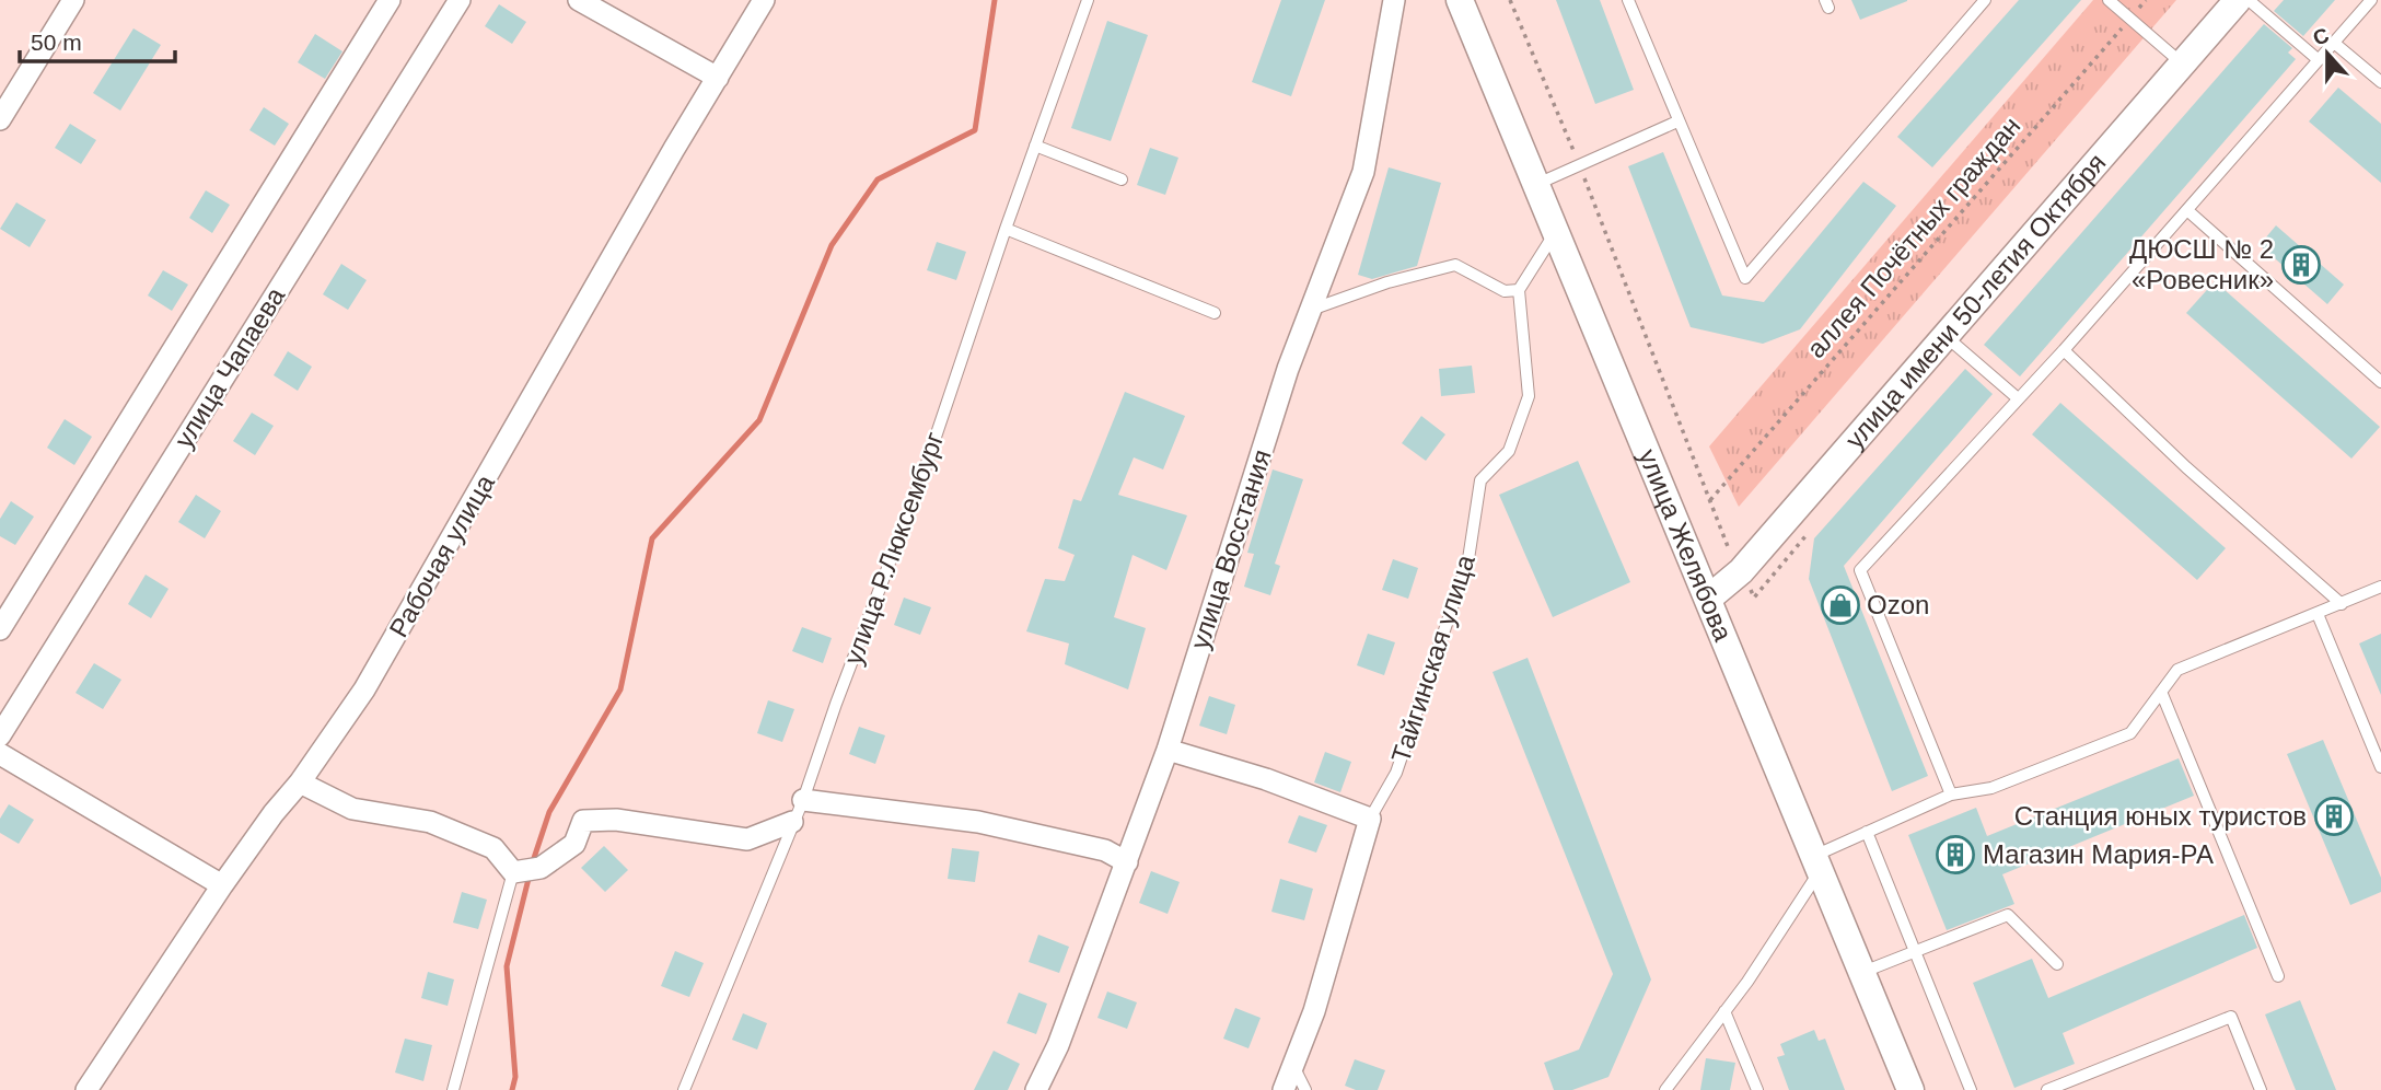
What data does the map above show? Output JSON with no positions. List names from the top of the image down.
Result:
{
  "streets": {
    "street": [
      "улица имени 50-летия Октября",
      "улица Чапаева",
      "улица Желябова",
      "улица Восстания",
      "Рабочая улица",
      "Тайгинская улица"
    ],
    "lane": ["улица Р.Люксембург"],
    "path": ["аллея Почётных граждан"]
  },
  "crossings": [
    ["улица имени 50-летия Октября", "улица Желябова"]
  ],
  "places": {
    "building": ["ДЮСШ № 2 «Ровесник»", "Станция юных туристов", "Магазин Мария-РА"],
    "shop": ["Ozon"]
  },
  "scale_bar": "50 m",
  "north": "top"
}
